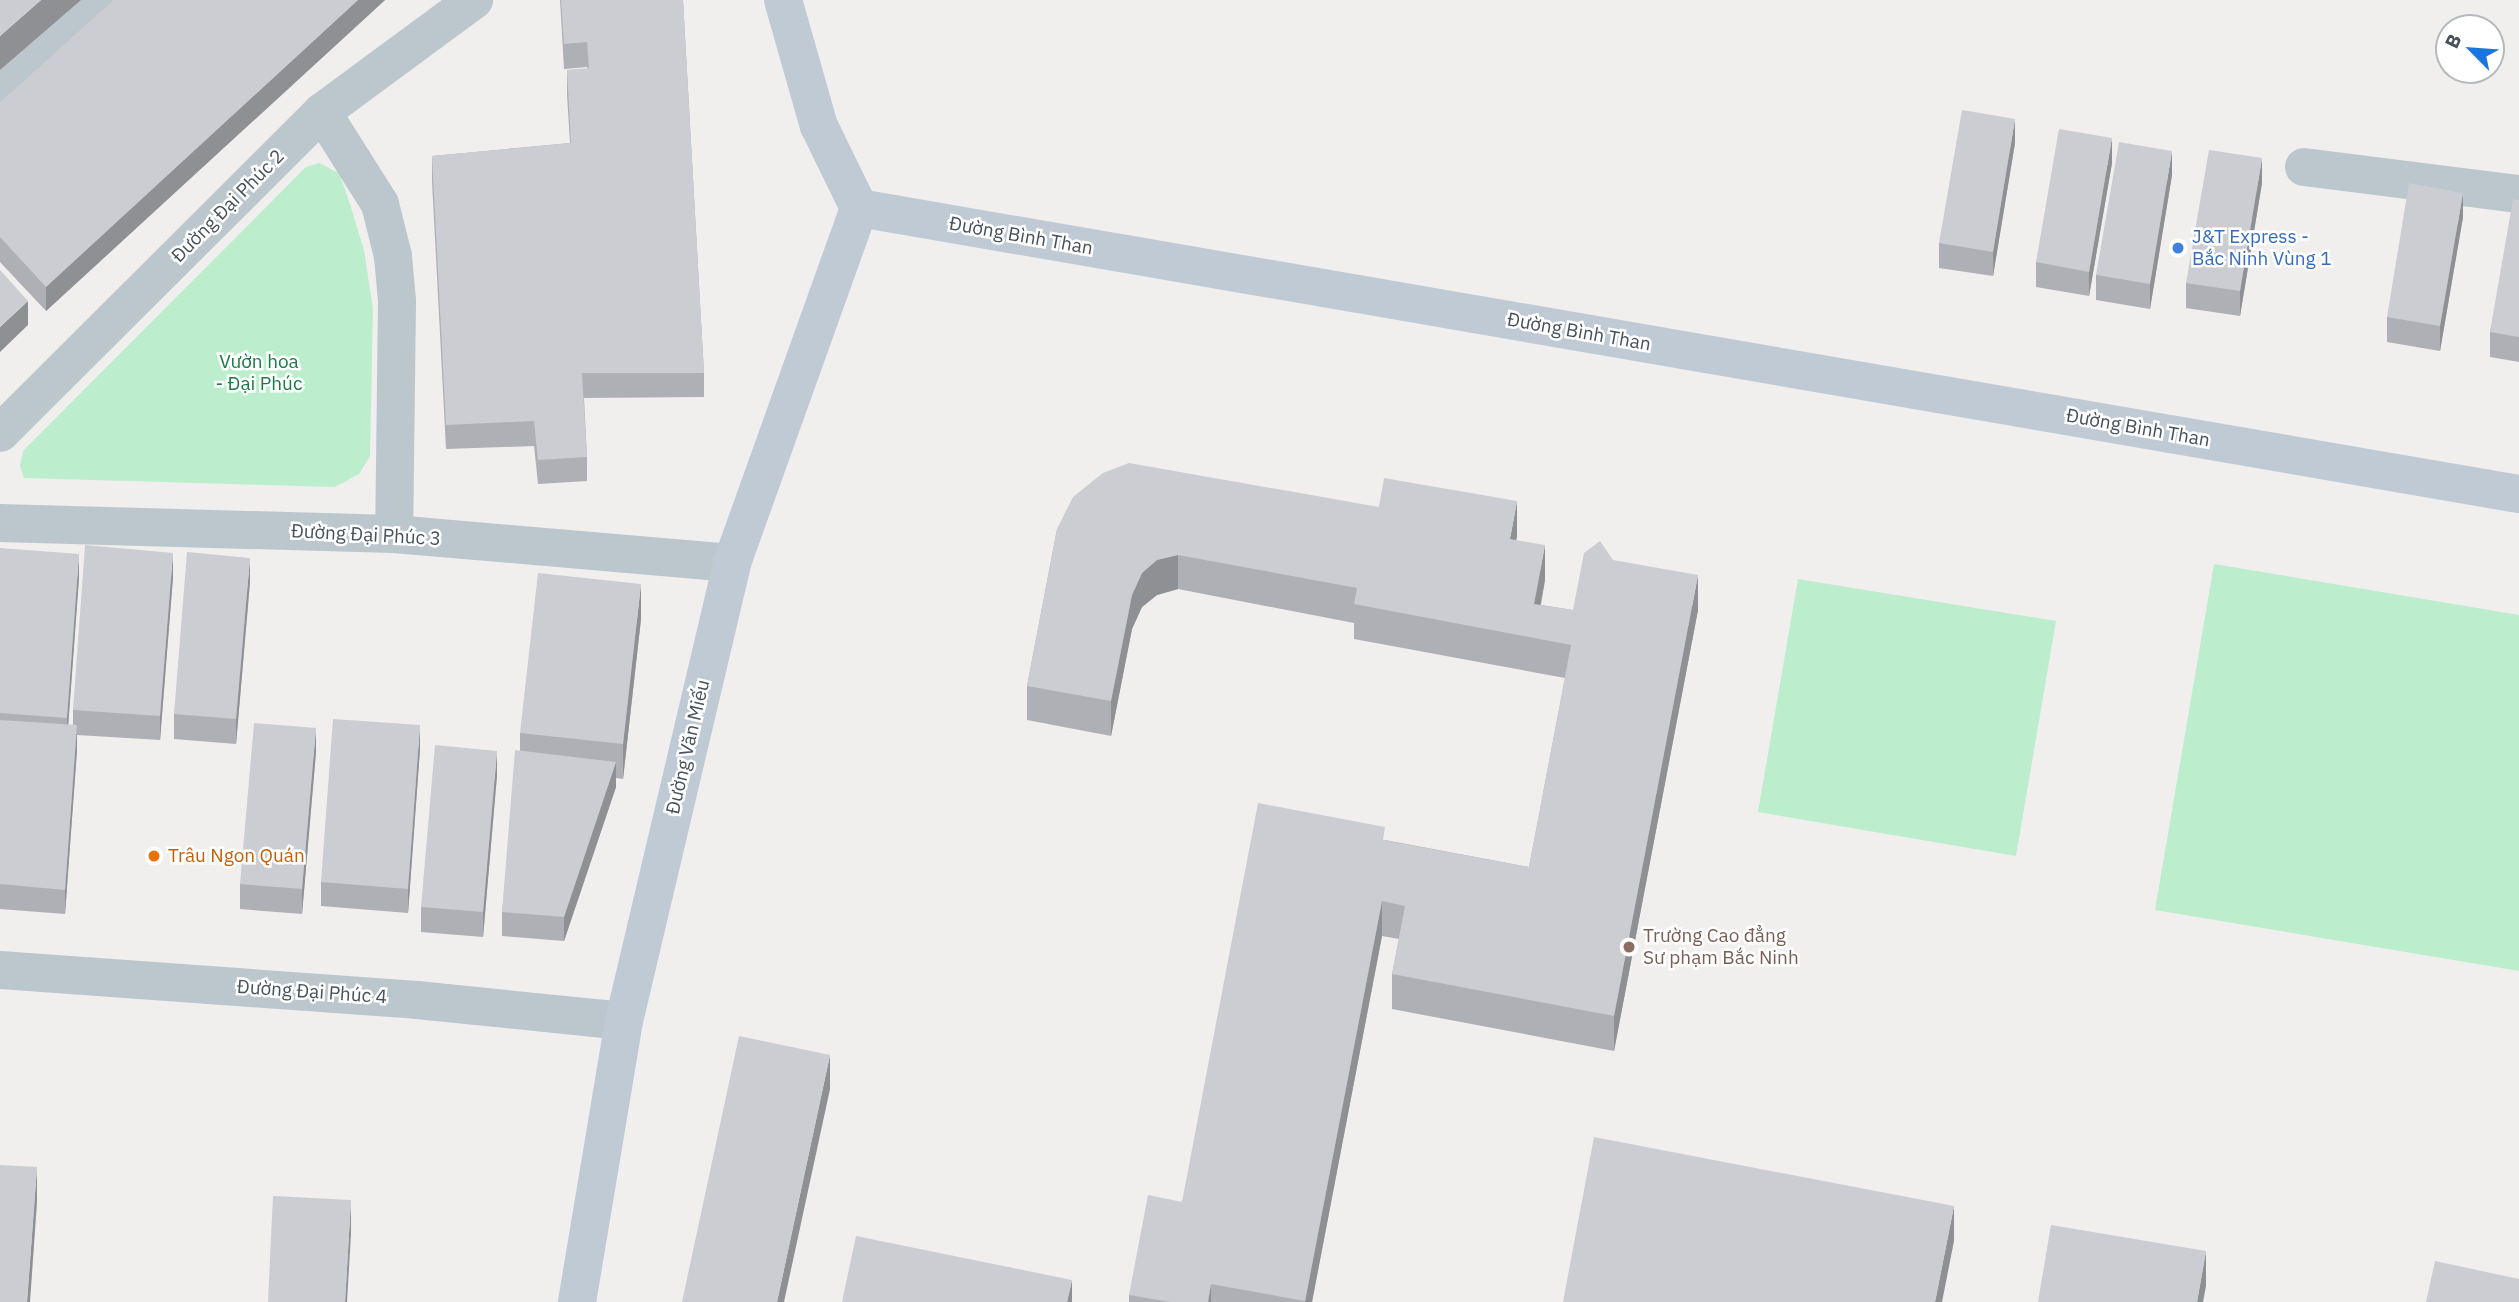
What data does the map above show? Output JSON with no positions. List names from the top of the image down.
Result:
{
  "streets": {
    "street": [
      "Đường Đại Phúc 2",
      "Đường Bình Than",
      "Đường Đại Phúc 3",
      "Đường Văn Miếu",
      "Đường Đại Phúc 4"
    ]
  },
  "crossings": [
    ["Đường Bình Than", "Đường Văn Miếu"],
    ["Đường Đại Phúc 3", "Đường Văn Miếu"],
    ["Đường Văn Miếu", "Đường Đại Phúc 4"]
  ],
  "parks": ["Vườn hoa - Đại Phúc"],
  "places": ["J&T Express - Bắc Ninh Vùng 1", "Trâu Ngon Quán", "Trường Cao đẳng Sư phạm Bắc Ninh"],
  "north": "top left"
}
